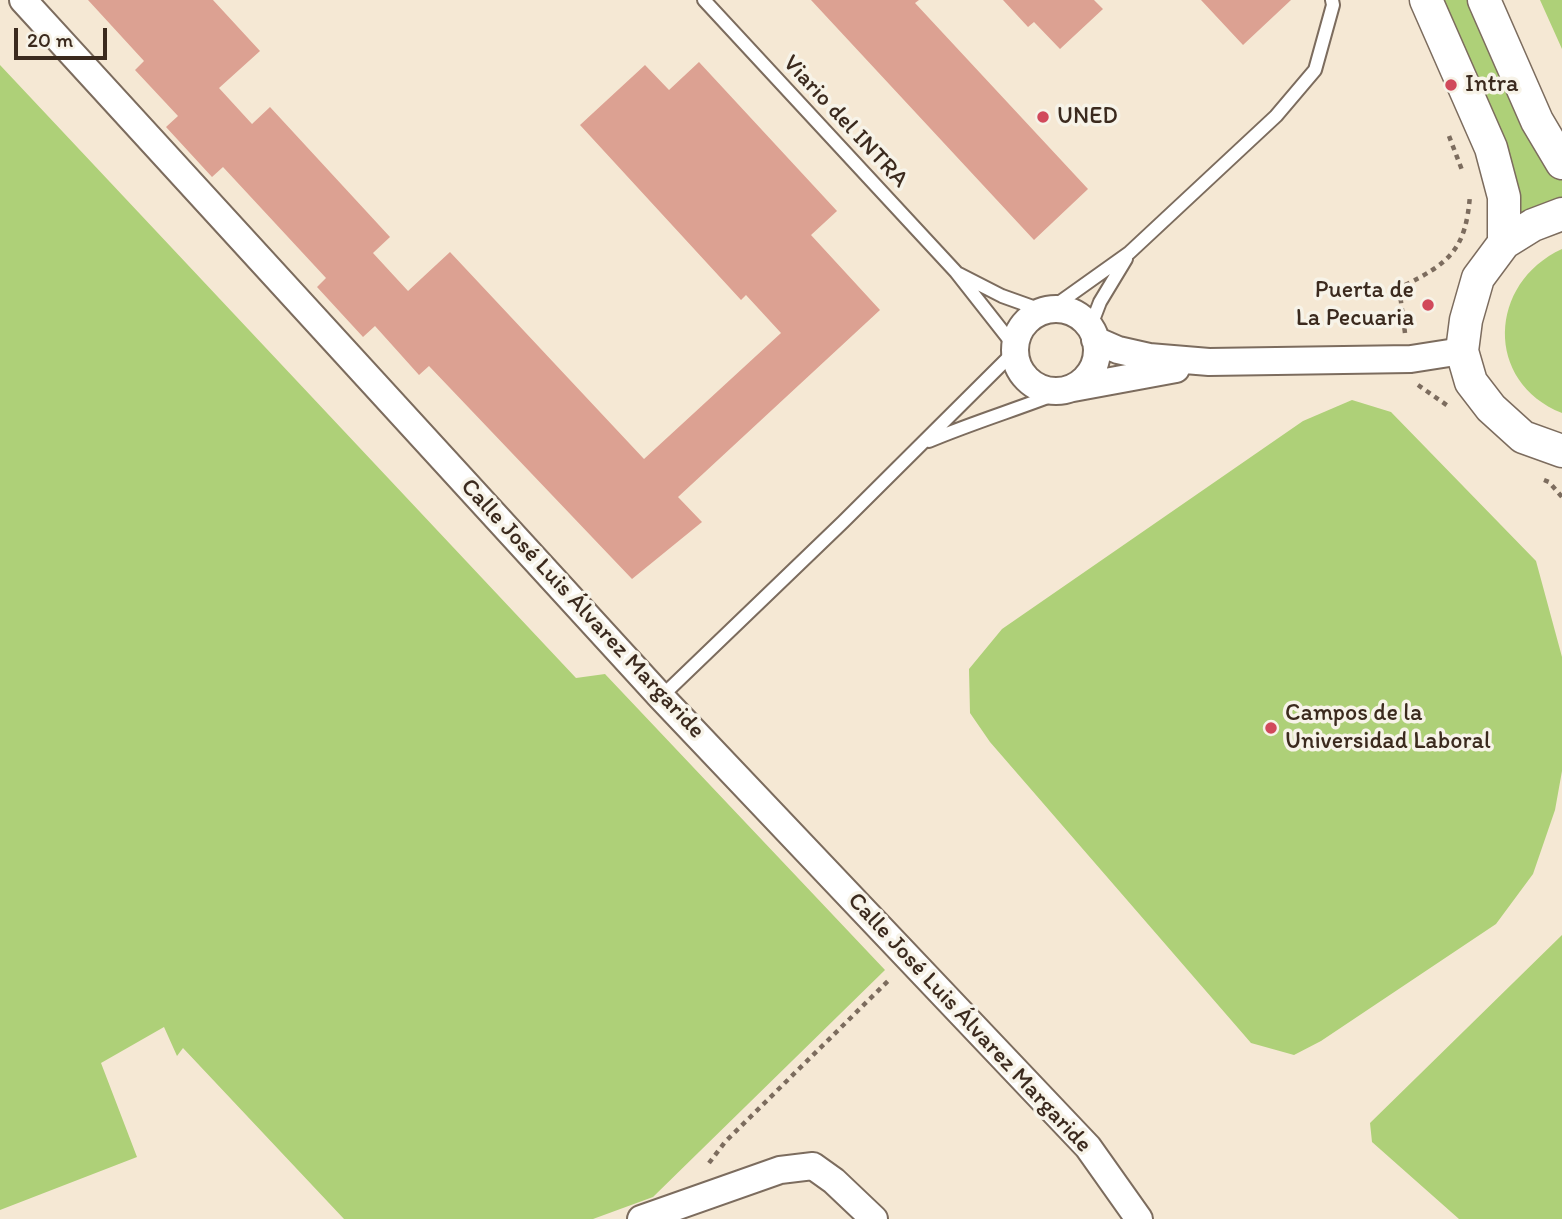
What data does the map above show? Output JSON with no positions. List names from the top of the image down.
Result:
{
  "streets": {
    "street": ["Calle José Luis Álvarez Margaride"],
    "lane": ["Viario del INTRA"]
  },
  "places": [
    "Intra",
    "UNED",
    "Puerta de La Pecuaria",
    "Campos de la Universidad Laboral"
  ],
  "scale_bar": "20 m"
}
